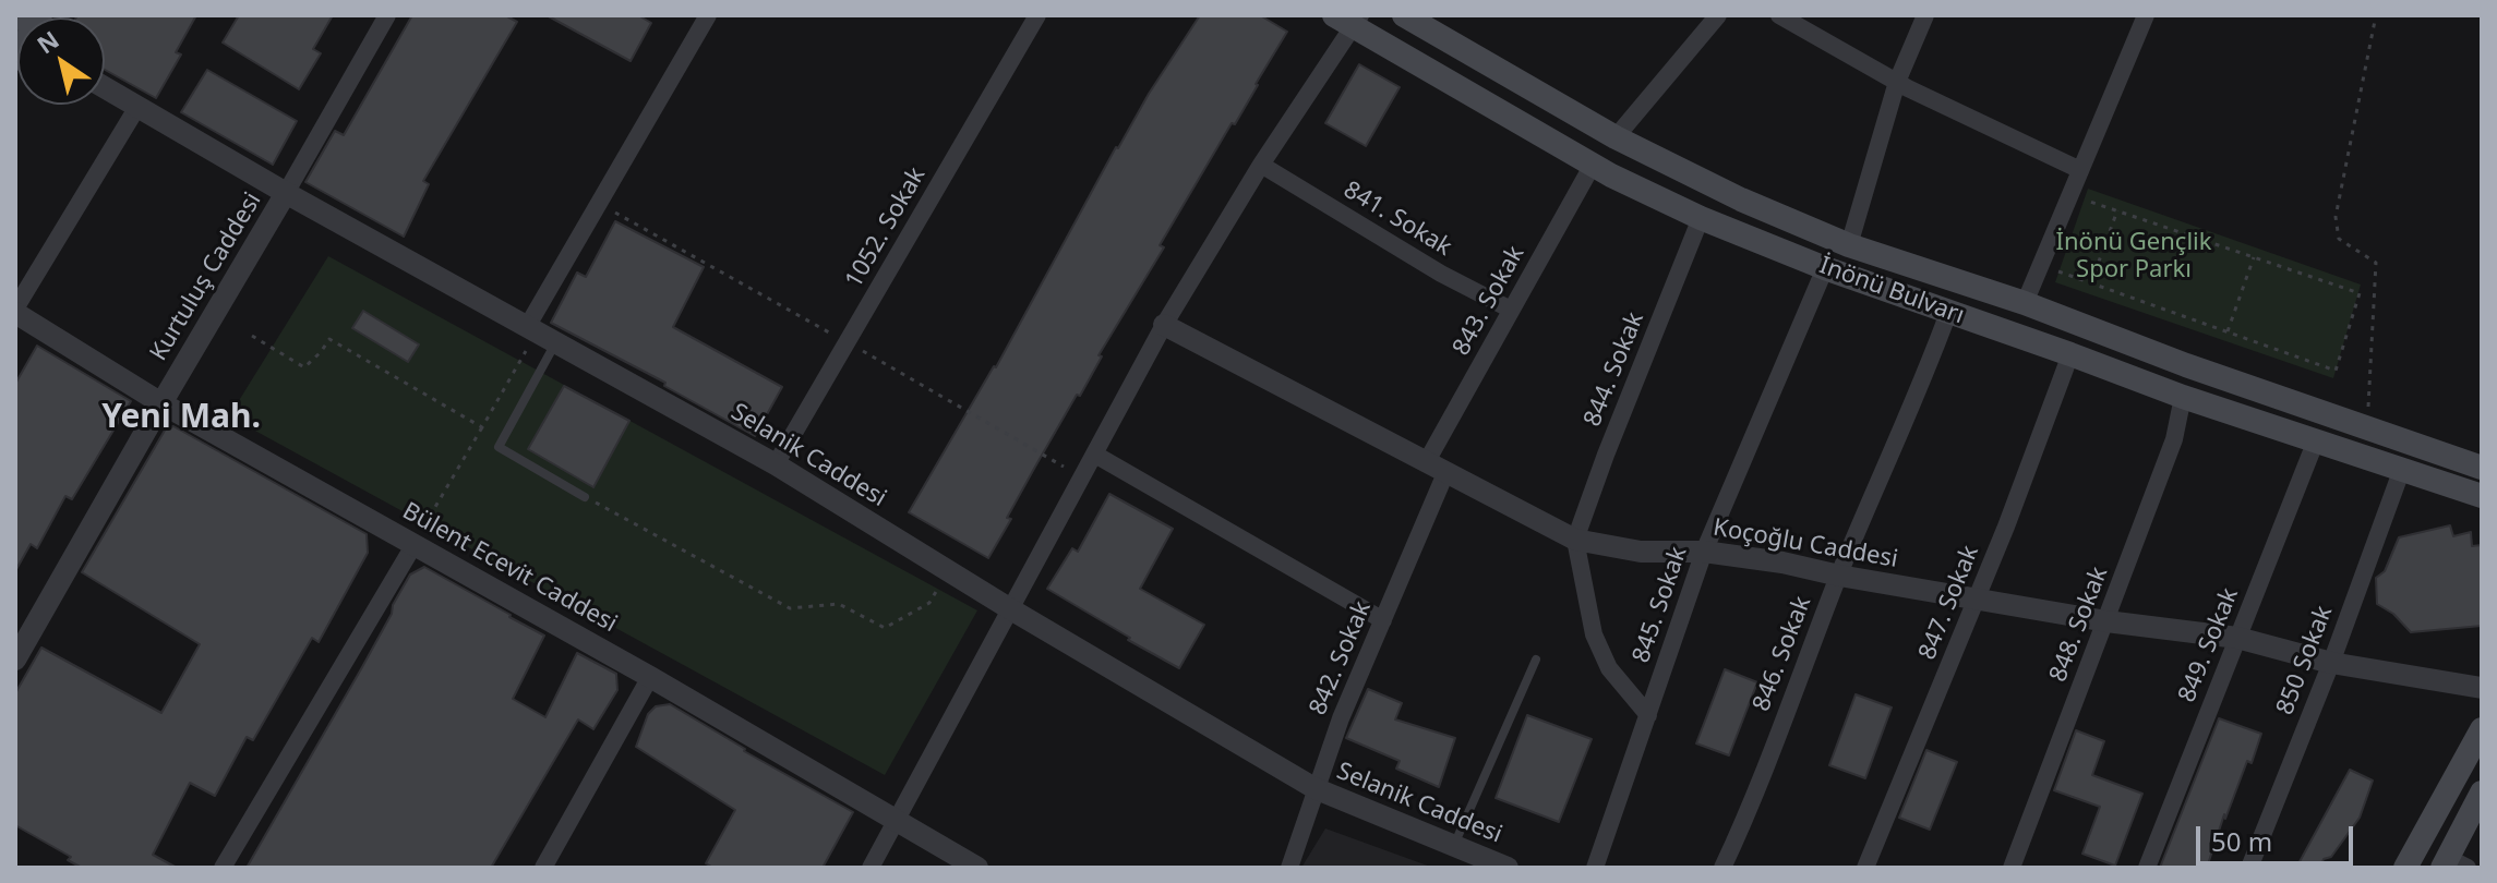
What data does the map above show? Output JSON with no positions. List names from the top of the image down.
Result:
{
  "streets": {
    "main road": ["İnönü Bulvarı"],
    "street": [
      "841. Sokak",
      "1052. Sokak",
      "Kurtuluş Caddesi",
      "843. Sokak",
      "844. Sokak",
      "Selanik Caddesi",
      "Koçoğlu Caddesi",
      "Bülent Ecevit Caddesi",
      "847. Sokak",
      "845. Sokak",
      "848. Sokak",
      "849. Sokak",
      "846. Sokak",
      "842. Sokak",
      "850 Sokak"
    ]
  },
  "crossings": [
    ["841. Sokak", "843. Sokak"],
    ["1052. Sokak", "Selanik Caddesi"],
    ["Kurtuluş Caddesi", "Selanik Caddesi"],
    ["Kurtuluş Caddesi", "Bülent Ecevit Caddesi"],
    ["İnönü Bulvarı", "843. Sokak"],
    ["İnönü Bulvarı", "844. Sokak"],
    ["İnönü Bulvarı", "847. Sokak"],
    ["İnönü Bulvarı", "845. Sokak"],
    ["İnönü Bulvarı", "848. Sokak"],
    ["İnönü Bulvarı", "849. Sokak"],
    ["İnönü Bulvarı", "846. Sokak"],
    ["İnönü Bulvarı", "850 Sokak"],
    ["843. Sokak", "Koçoğlu Caddesi"],
    ["844. Sokak", "Koçoğlu Caddesi"],
    ["Selanik Caddesi", "842. Sokak"],
    ["Koçoğlu Caddesi", "847. Sokak"],
    ["Koçoğlu Caddesi", "845. Sokak"],
    ["Koçoğlu Caddesi", "848. Sokak"],
    ["Koçoğlu Caddesi", "849. Sokak"],
    ["Koçoğlu Caddesi", "846. Sokak"],
    ["Koçoğlu Caddesi", "842. Sokak"],
    ["Koçoğlu Caddesi", "850 Sokak"]
  ],
  "districts": ["Yeni Mah."],
  "parks": ["İnönü Gençlik Spor Parkı"],
  "scale_bar": "50 m",
  "north": "top left"
}
